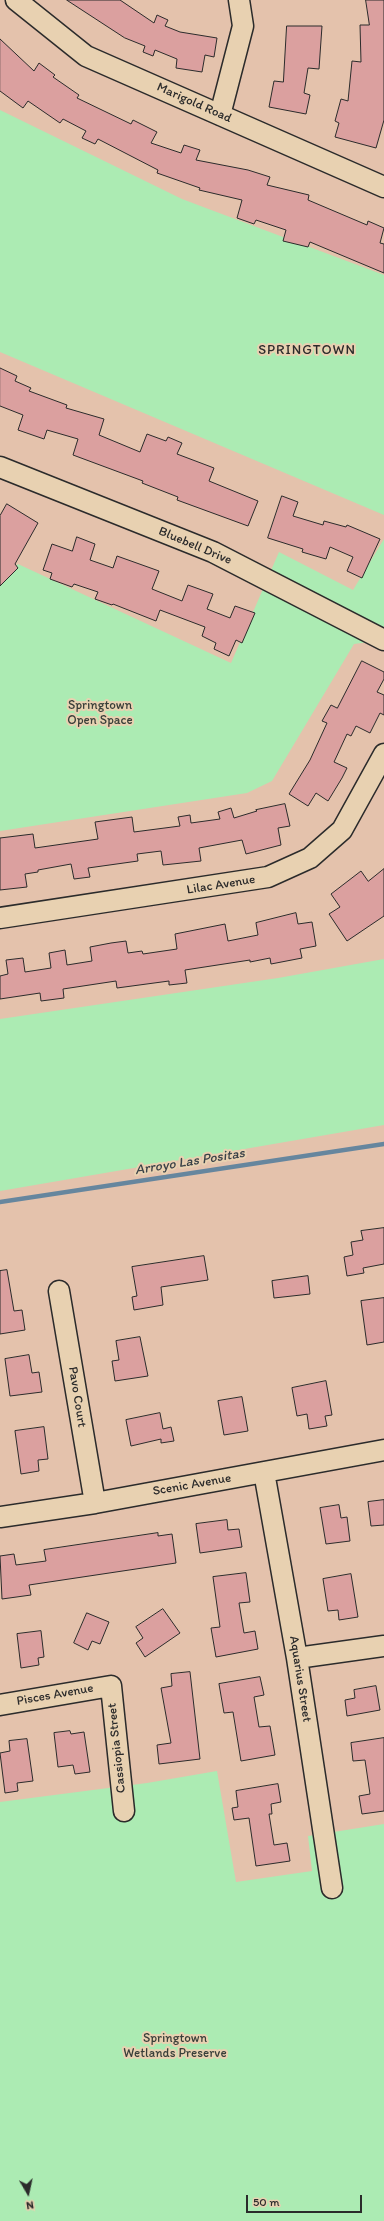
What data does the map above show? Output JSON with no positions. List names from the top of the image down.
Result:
{
  "streets": {
    "street": [
      "Marigold Road",
      "Bluebell Drive",
      "Lilac Avenue",
      "Pavo Court",
      "Scenic Avenue",
      "Aquarius Street",
      "Pisces Avenue",
      "Cassiopia Street"
    ]
  },
  "crossings": [
    ["Pavo Court", "Scenic Avenue"],
    ["Scenic Avenue", "Aquarius Street"],
    ["Pisces Avenue", "Cassiopia Street"]
  ],
  "districts": ["SPRINGTOWN"],
  "water": ["Arroyo Las Positas"],
  "parks": ["Springtown Open Space", "Springtown Wetlands Preserve"],
  "scale_bar": "50 m",
  "north": "bottom"
}
